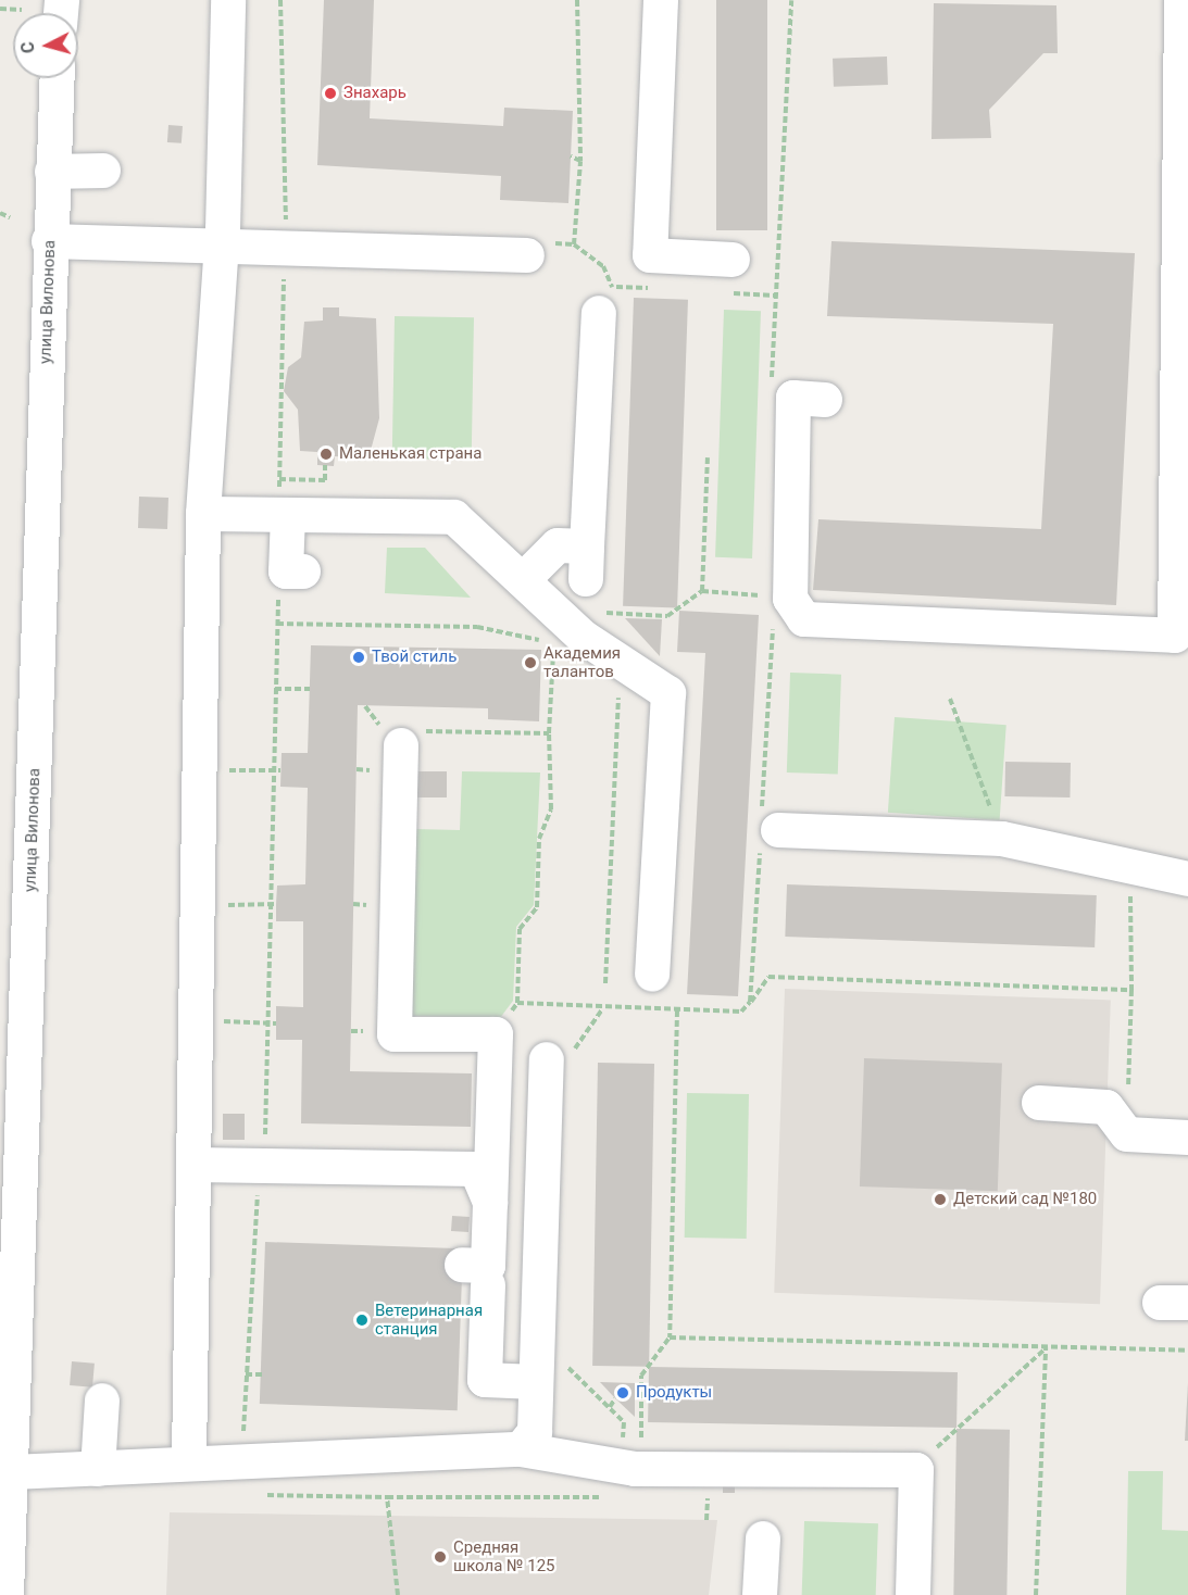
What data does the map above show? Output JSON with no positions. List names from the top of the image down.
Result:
{
  "streets": {
    "street": ["улица Вилонова"]
  },
  "places": [
    "Знахарь",
    "Маленькая страна",
    "Твой стиль",
    "Академия талантов",
    "Детский сад №180",
    "Ветеринарная станция",
    "Продукты",
    "Средняя школа № 125"
  ],
  "north": "left"
}
